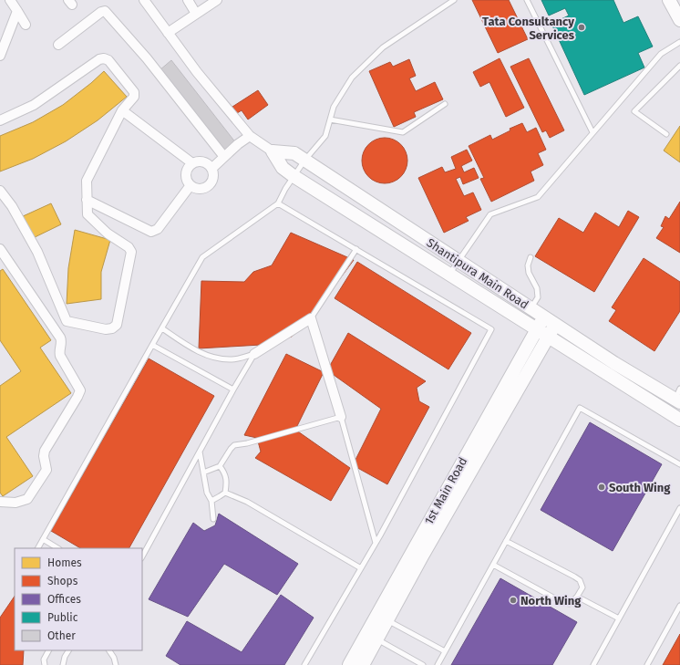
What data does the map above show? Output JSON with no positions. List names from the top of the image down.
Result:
{
  "streets": {
    "street": ["Shantipura Main Road", "1st Main Road"]
  },
  "crossings": [
    ["Shantipura Main Road", "1st Main Road"]
  ],
  "places": ["Tata Consultancy Services", "South Wing", "North Wing"],
  "legend": [
    "Homes",
    "Shops",
    "Offices",
    "Public",
    "Other"
  ]
}
